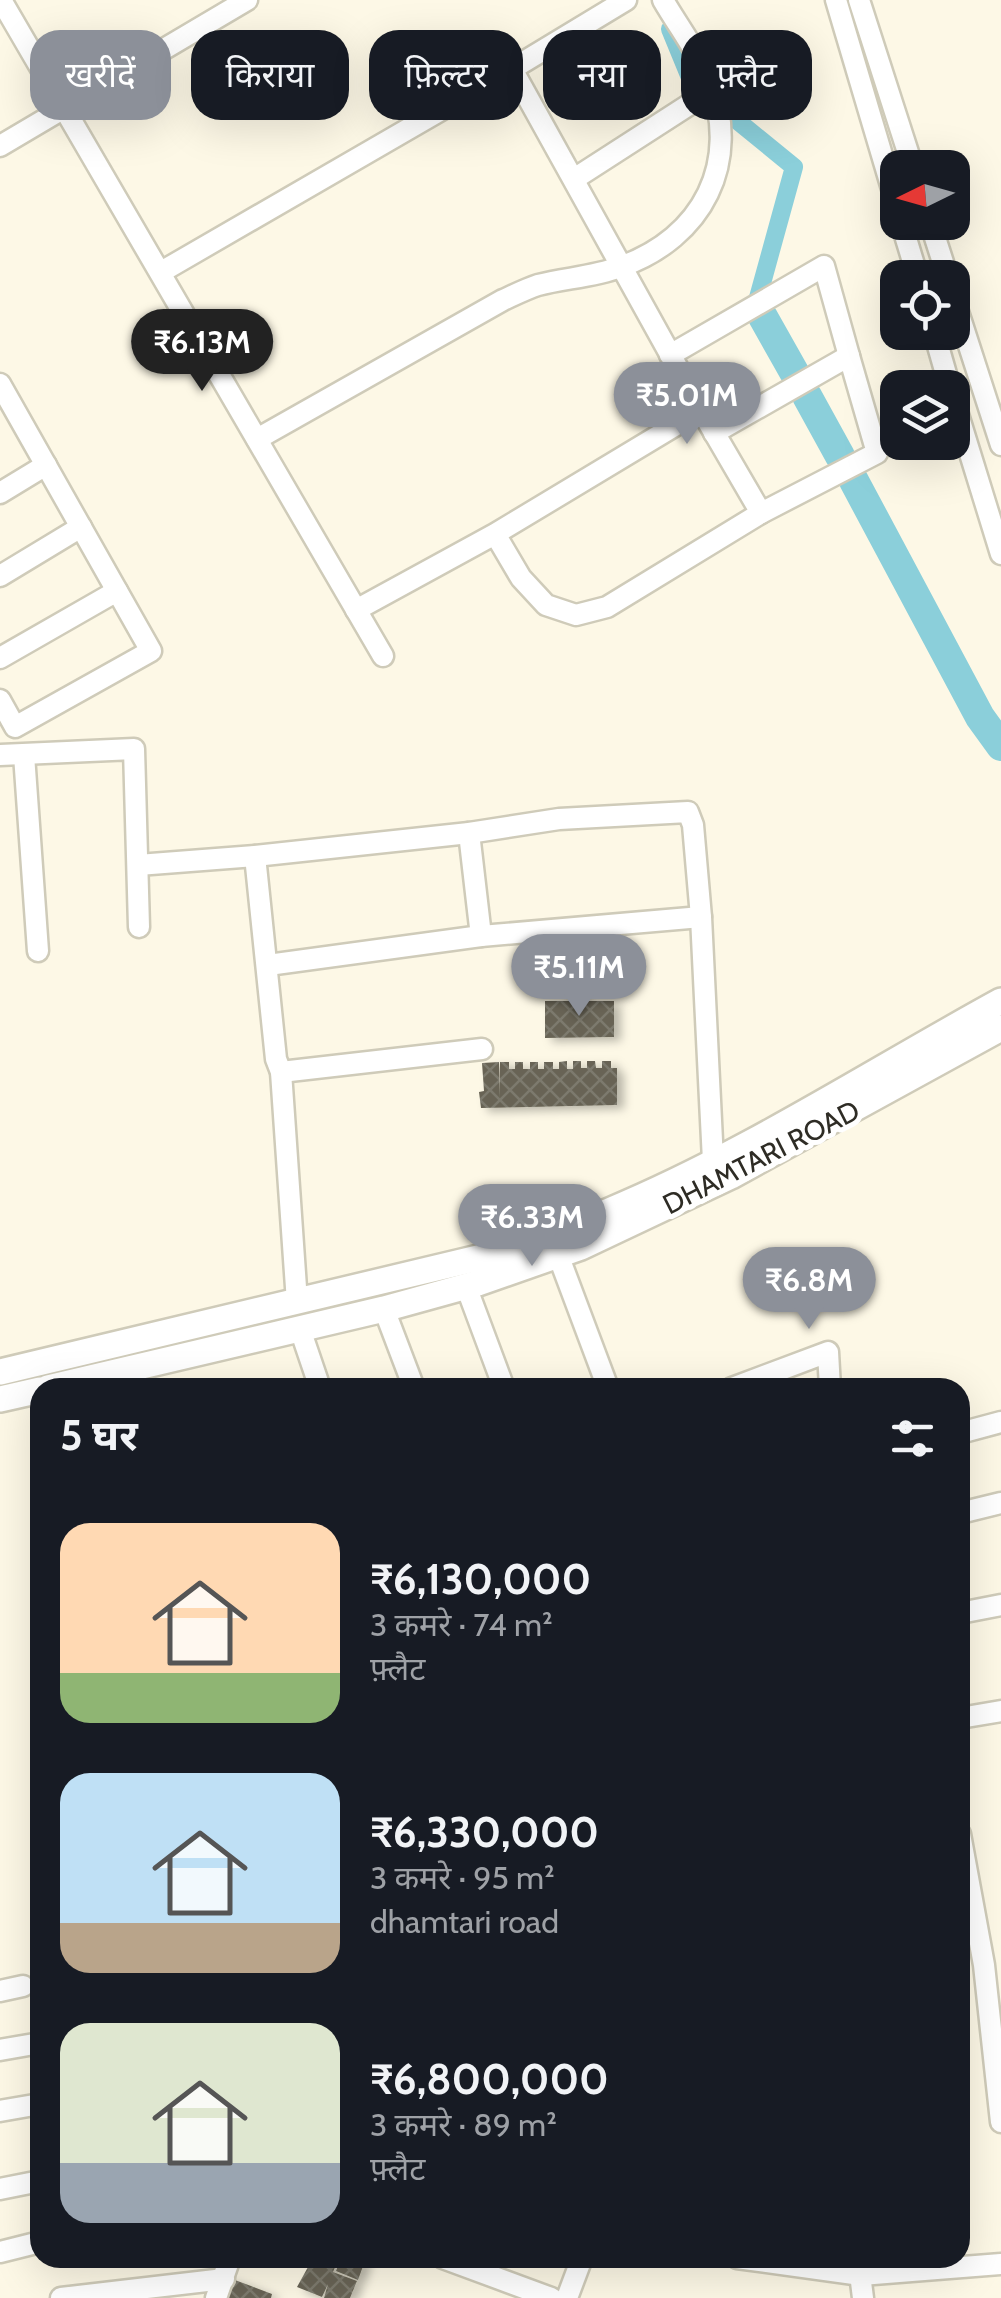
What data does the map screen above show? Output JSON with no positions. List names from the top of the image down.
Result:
{
  "streets": {
    "main road": ["DHAMTARI ROAD"]
  },
  "north": "left",
  "page": {
    "chip": [
      "खरीदें",
      "किराया",
      "फ़िल्टर",
      "नया",
      "फ़्लैट"
    ],
    "price": [
      "₹6.13M",
      "₹5.01M",
      "₹5.11M",
      "₹6.33M",
      "₹6.8M"
    ],
    "heading": "5 घर",
    "list": [
      {
        "name": "₹6,130,000",
        "note": "3 कमरे · 74 m² · फ़्लैट"
      },
      {
        "name": "₹6,330,000",
        "note": "3 कमरे · 95 m² · dhamtari road"
      },
      {
        "name": "₹6,800,000",
        "note": "3 कमरे · 89 m² · फ़्लैट"
      }
    ]
  }
}
